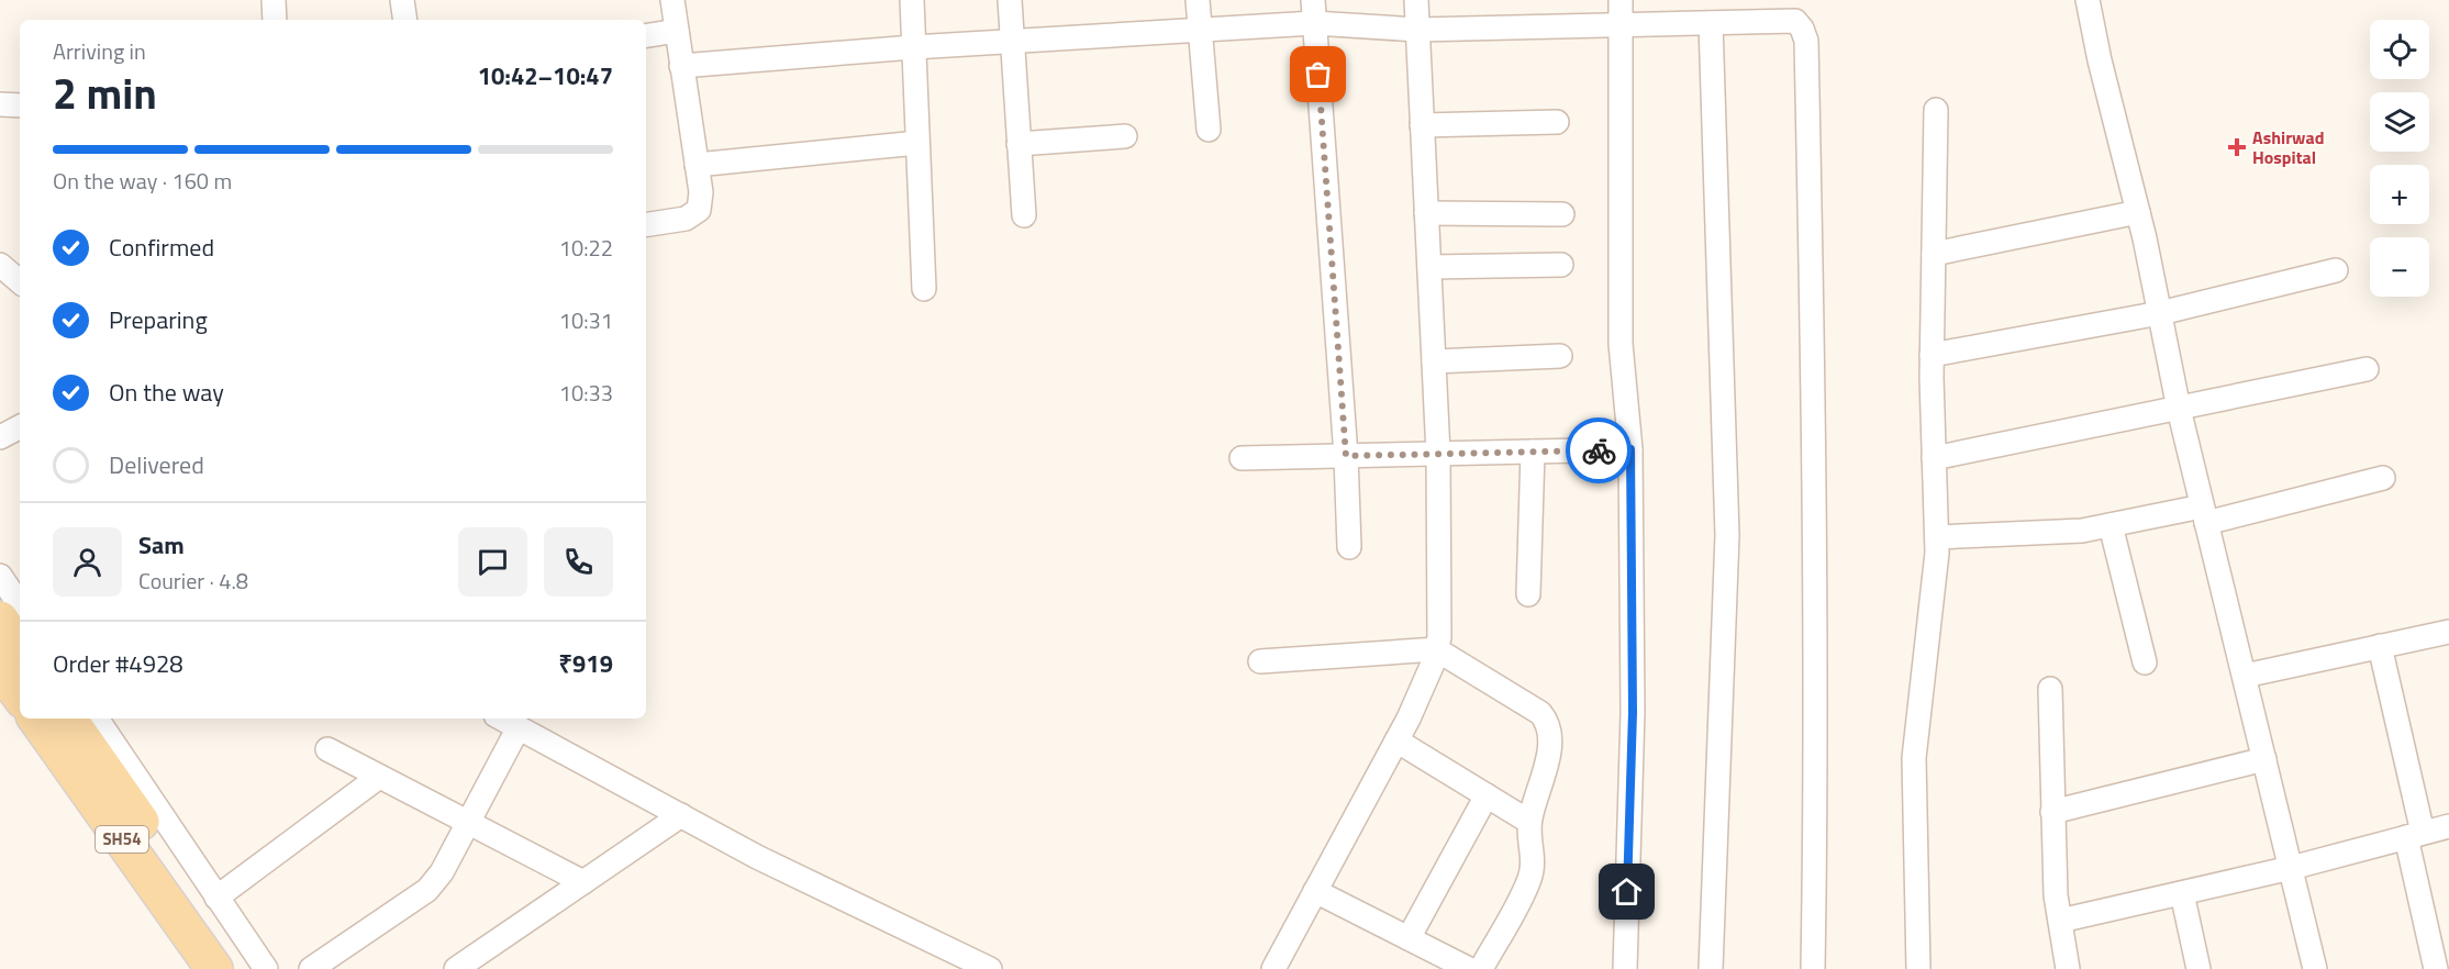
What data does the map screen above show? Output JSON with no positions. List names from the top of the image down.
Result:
{
  "streets": {
    "main road": ["SH54"]
  },
  "places": {
    "health": ["Ashirwad Hospital"]
  },
  "page": {
    "map_buttons": ["+", "−"],
    "heading": ["2 min", "Arriving in", "10:42–10:47"],
    "panel": [
      "Sam",
      "Courier · 4.8",
      "Order #4928",
      "₹919"
    ],
    "bar": "On the way · 160 m",
    "list": [
      ["Confirmed", "10:22"],
      ["Preparing", "10:31"],
      ["On the way", "10:33"],
      "Delivered"
    ]
  }
}
